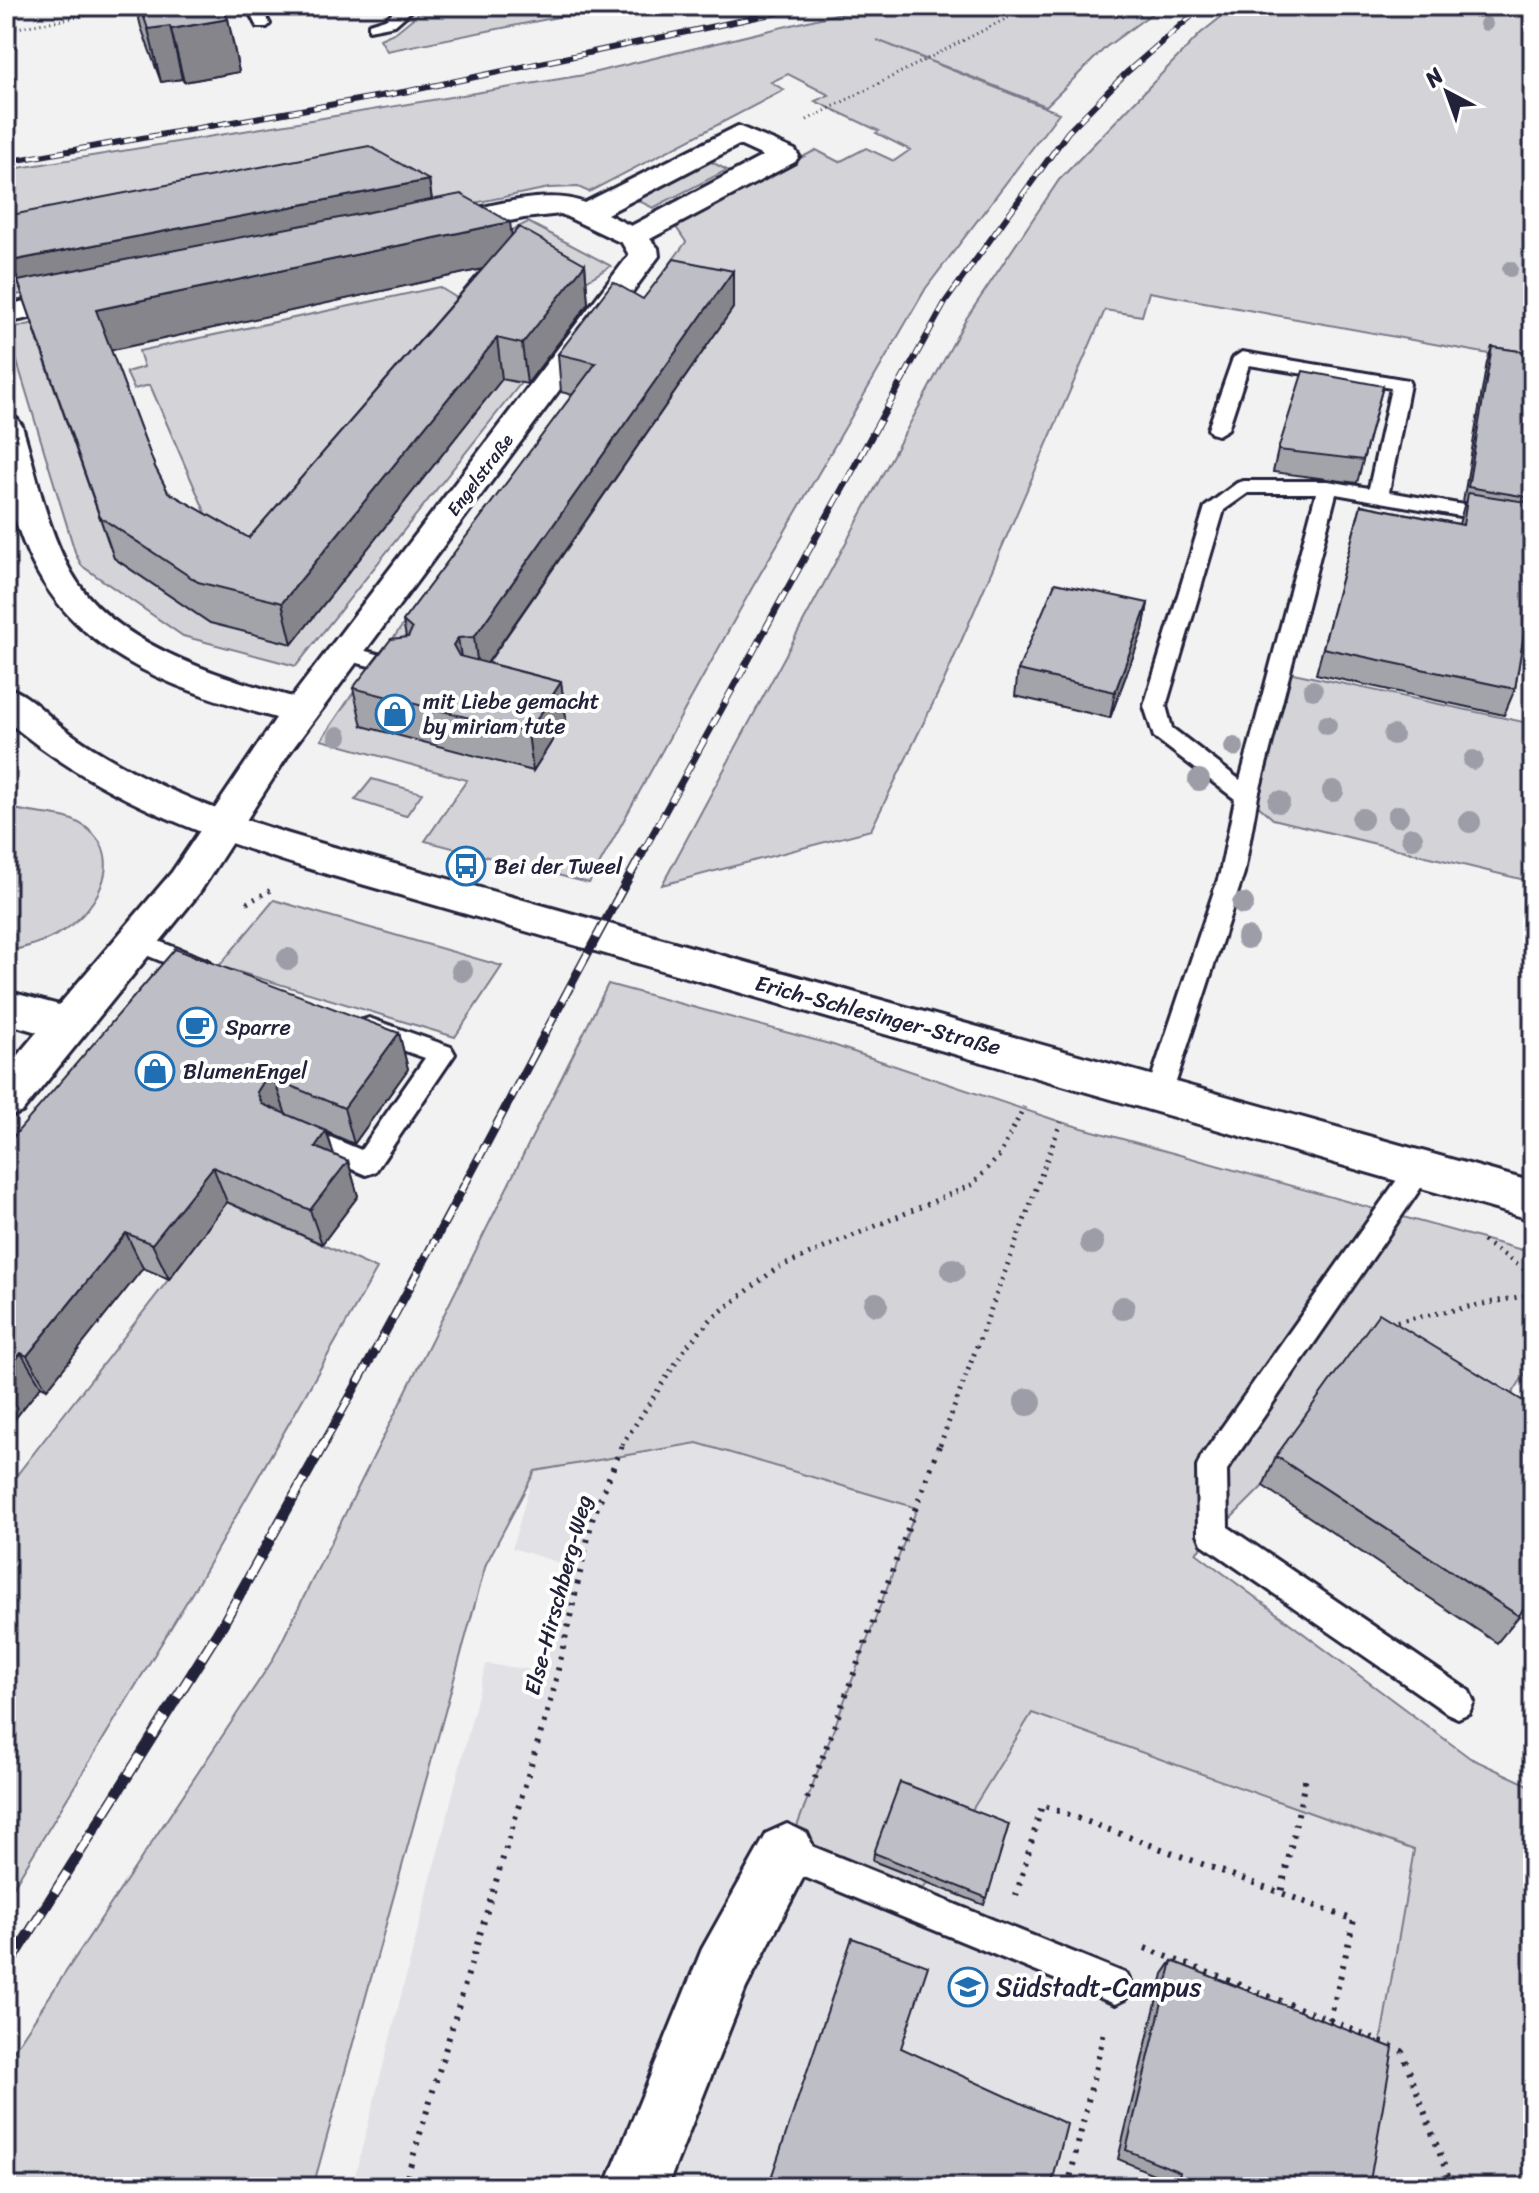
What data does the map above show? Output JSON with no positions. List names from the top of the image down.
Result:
{
  "streets": {
    "street": ["Engelstraße", "Erich-Schlesinger-Straße"],
    "path": ["Else-Hirschberg-Weg"]
  },
  "crossings": [
    ["Erich-Schlesinger-Straße", "Else-Hirschberg-Weg"]
  ],
  "places": {
    "shop": ["mit Liebe gemacht by miriam tute", "BlumenEngel"],
    "bus stop": ["Bei der Tweel"],
    "cafe": ["Sparre"],
    "school or university": ["Südstadt-Campus"]
  },
  "north": "top left"
}
